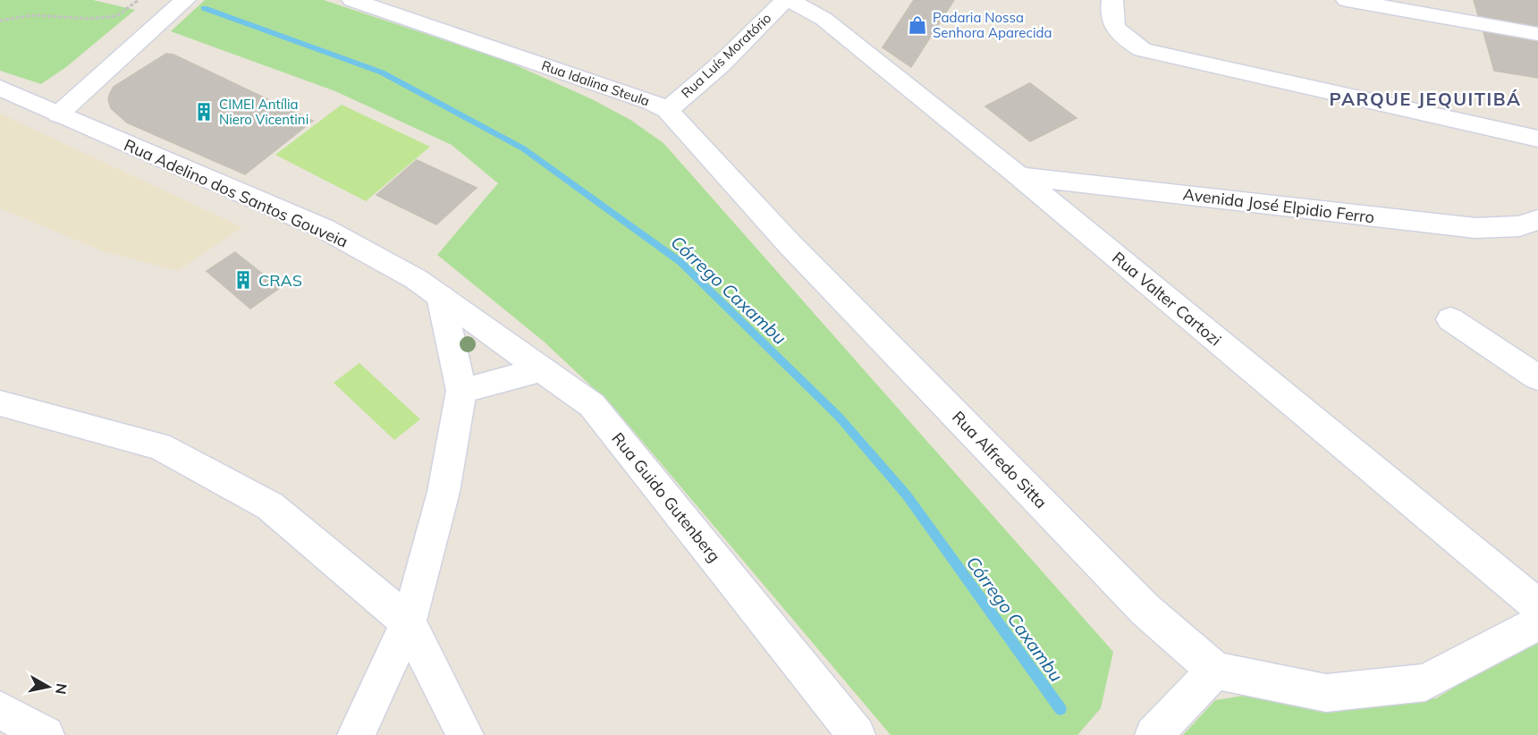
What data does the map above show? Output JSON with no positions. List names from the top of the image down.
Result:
{
  "streets": {
    "street": [
      "Rua Luís Moratório",
      "Rua Idalina Steula",
      "Rua Adelino dos Santos Gouveia",
      "Avenida José Elpidio Ferro",
      "Rua Valter Cartozi",
      "Rua Alfredo Sitta",
      "Rua Guido Gutenberg"
    ]
  },
  "crossings": [
    ["Rua Luís Moratório", "Rua Idalina Steula"],
    ["Rua Idalina Steula", "Rua Alfredo Sitta"],
    ["Rua Adelino dos Santos Gouveia", "Rua Guido Gutenberg"],
    ["Avenida José Elpidio Ferro", "Rua Valter Cartozi"]
  ],
  "districts": ["PARQUE JEQUITIBÁ"],
  "water": ["Córrego Caxambu"],
  "places": {
    "shop": ["Padaria Nossa Senhora Aparecida"],
    "building": ["CIMEI Antília Niero Vicentini", "CRAS"]
  },
  "north": "right"
}
